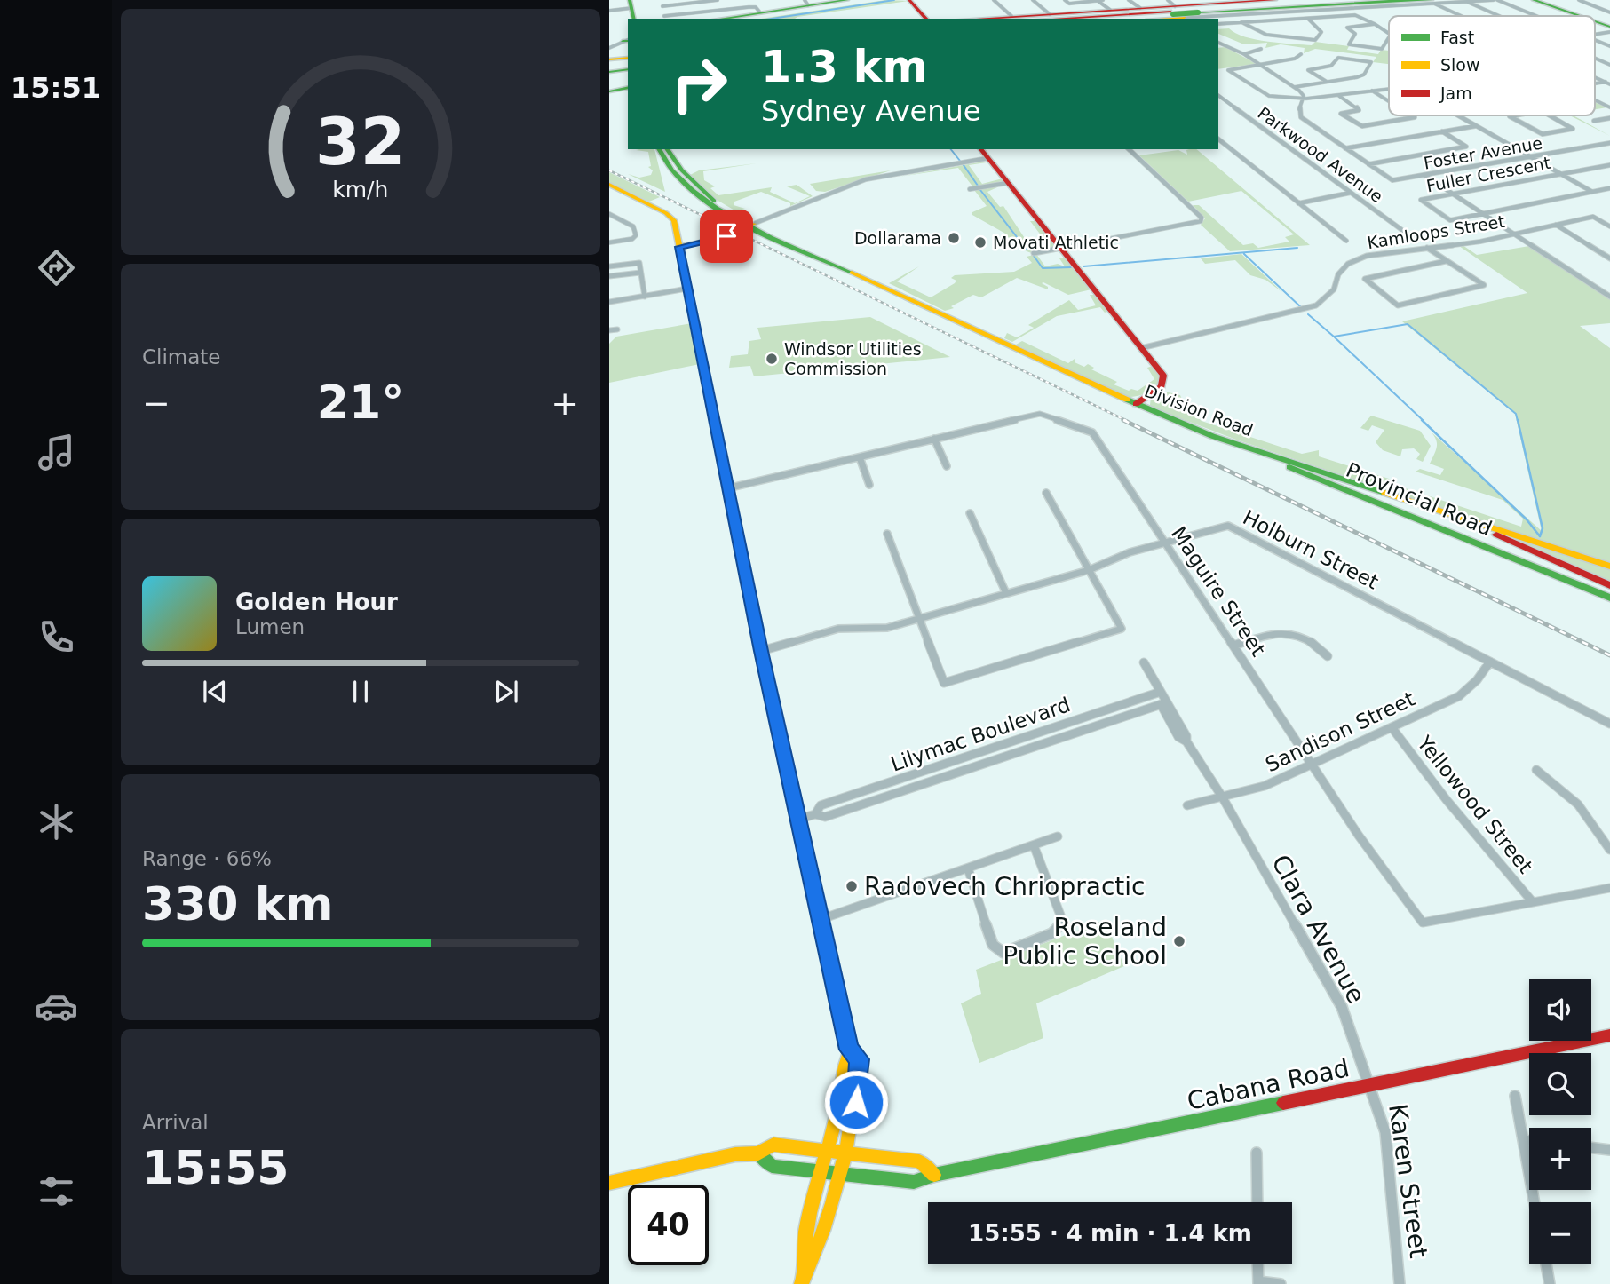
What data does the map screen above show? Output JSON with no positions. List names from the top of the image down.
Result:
{
  "streets": {
    "main road": ["Division Road", "Provincial Road", "Cabana Road"],
    "street": [
      "Foster Avenue",
      "Parkwood Avenue",
      "Fuller Crescent",
      "Kamloops Street",
      "Holburn Street",
      "Maguire Street",
      "Sandison Street",
      "Lilymac Boulevard",
      "Yellowood Street",
      "Clara Avenue",
      "Karen Street"
    ]
  },
  "crossings": [
    ["Division Road", "Provincial Road"],
    ["Holburn Street", "Maguire Street"],
    ["Holburn Street", "Sandison Street"],
    ["Maguire Street", "Sandison Street"],
    ["Maguire Street", "Yellowood Street"],
    ["Sandison Street", "Yellowood Street"],
    ["Sandison Street", "Clara Avenue"],
    ["Clara Avenue", "Cabana Road"],
    ["Clara Avenue", "Karen Street"],
    ["Cabana Road", "Karen Street"]
  ],
  "places": [
    "Dollarama",
    "Movati Athletic",
    "Windsor Utilities Commission",
    "Radovech Chriopractic",
    "Roseland Public School"
  ],
  "legend": ["Fast", "Slow", "Jam"],
  "page": {
    "tabs": "15:51",
    "turn": ["1.3 km", "Sydney Avenue"],
    "tile": [
      "Climate",
      ["Range · 66%", "330 km"],
      ["Arrival", "15:55"]
    ],
    "heat": ["−", "21°", "+"],
    "song": ["Golden Hour", "Lumen"],
    "map_buttons": ["+", "−"],
    "limit": "40",
    "trip": "15:55 · 4 min · 1.4 km",
    "gauge": ["32", "km/h"]
  }
}
